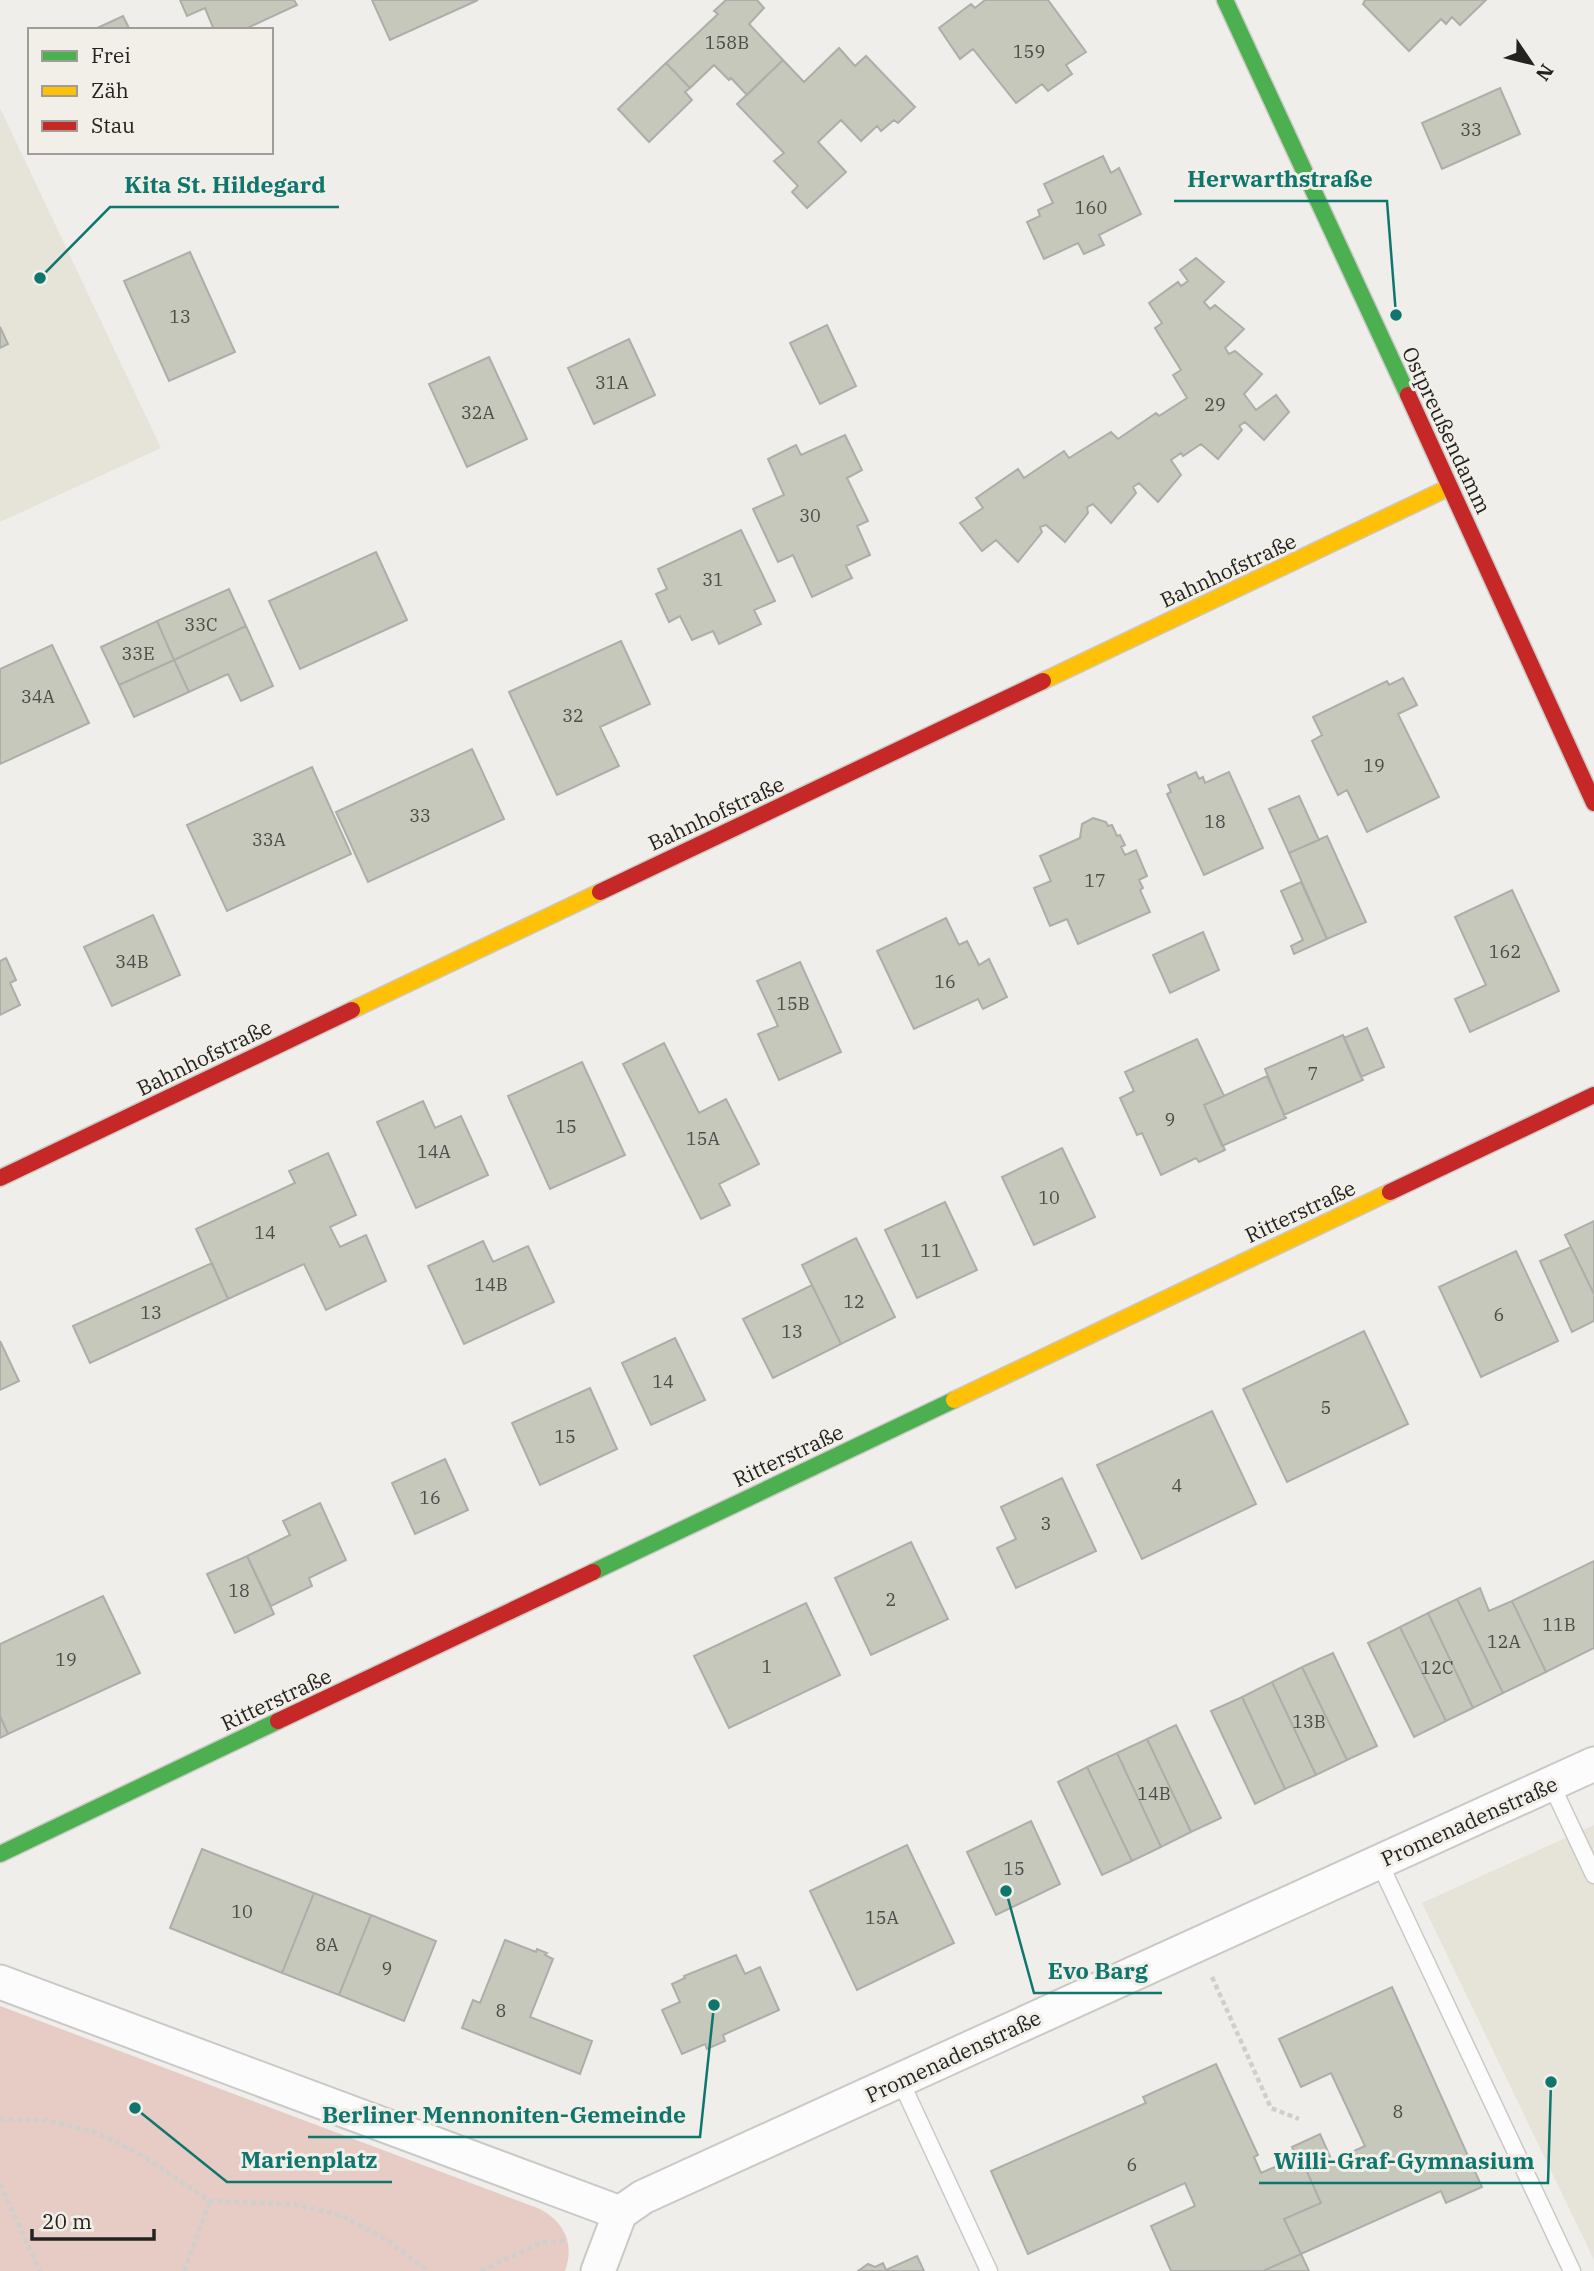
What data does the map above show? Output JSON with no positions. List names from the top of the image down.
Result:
{
  "streets": {
    "street": [
      "Ostpreußendamm",
      "Bahnhofstraße",
      "Ritterstraße",
      "Promenadenstraße"
    ]
  },
  "crossings": [
    ["Ostpreußendamm", "Bahnhofstraße"]
  ],
  "places": [
    "Kita St. Hildegard",
    "Herwarthstraße",
    "Evo Barg",
    "Berliner Mennoniten-Gemeinde",
    "Willi-Graf-Gymnasium",
    "Marienplatz"
  ],
  "house_numbers": [
    "158B",
    "159",
    "33",
    "160",
    "13",
    "31A",
    "29",
    "32A",
    "30",
    "31",
    "33C",
    "33E",
    "34A",
    "32",
    "19",
    "33",
    "18",
    "33A",
    "17",
    "162",
    "34B",
    "16",
    "15B",
    "7",
    "9",
    "15",
    "15A",
    "14A",
    "10",
    "14",
    "11",
    "14B",
    "12",
    "13",
    "6",
    "13",
    "14",
    "5",
    "15",
    "4",
    "16",
    "3",
    "18",
    "2",
    "11B",
    "12A",
    "19",
    "1",
    "12C",
    "13B",
    "14B",
    "15",
    "10",
    "15A",
    "8A",
    "9",
    "8",
    "8",
    "6"
  ],
  "legend": ["Frei", "Zäh", "Stau"],
  "scale_bar": "20 m",
  "north": "bottom right"
}
